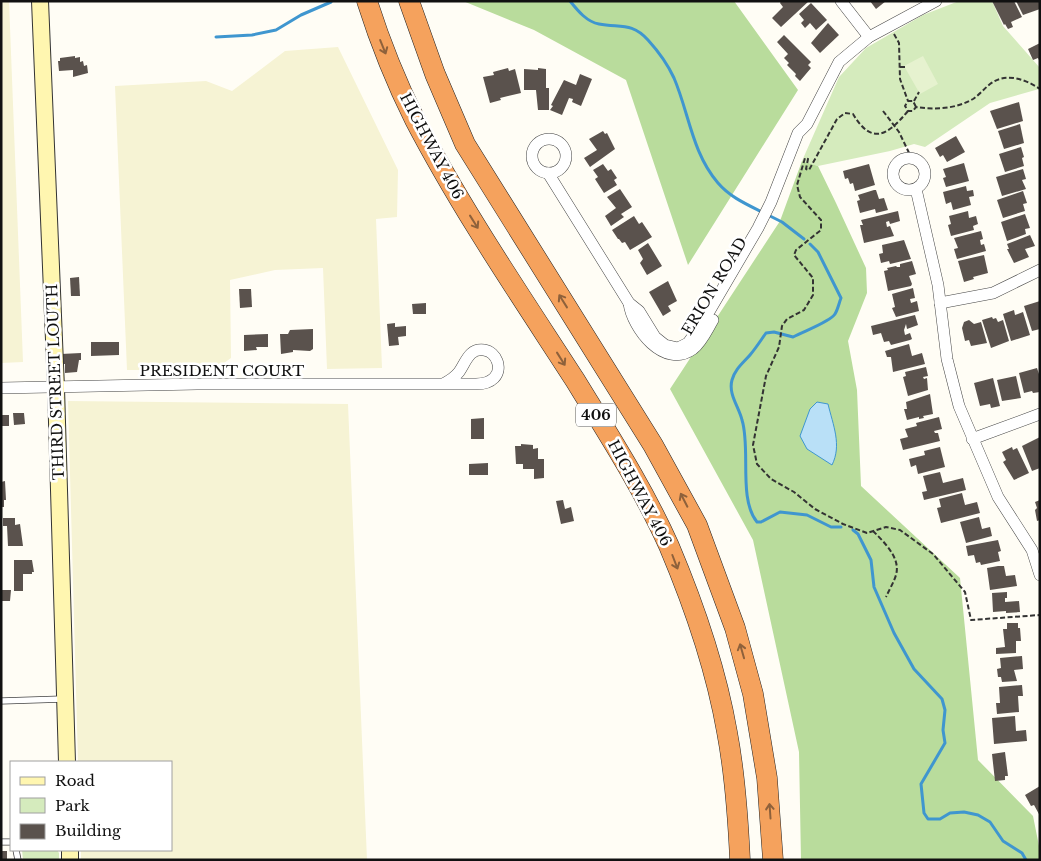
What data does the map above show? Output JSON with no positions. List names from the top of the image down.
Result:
{
  "streets": {
    "highway": ["HIGHWAY 406", "406"],
    "street": ["ERION ROAD", "PRESIDENT COURT", "THIRD STREET LOUTH"]
  },
  "crossings": [
    ["PRESIDENT COURT", "THIRD STREET LOUTH"]
  ],
  "legend": ["Road", "Park", "Building"]
}
